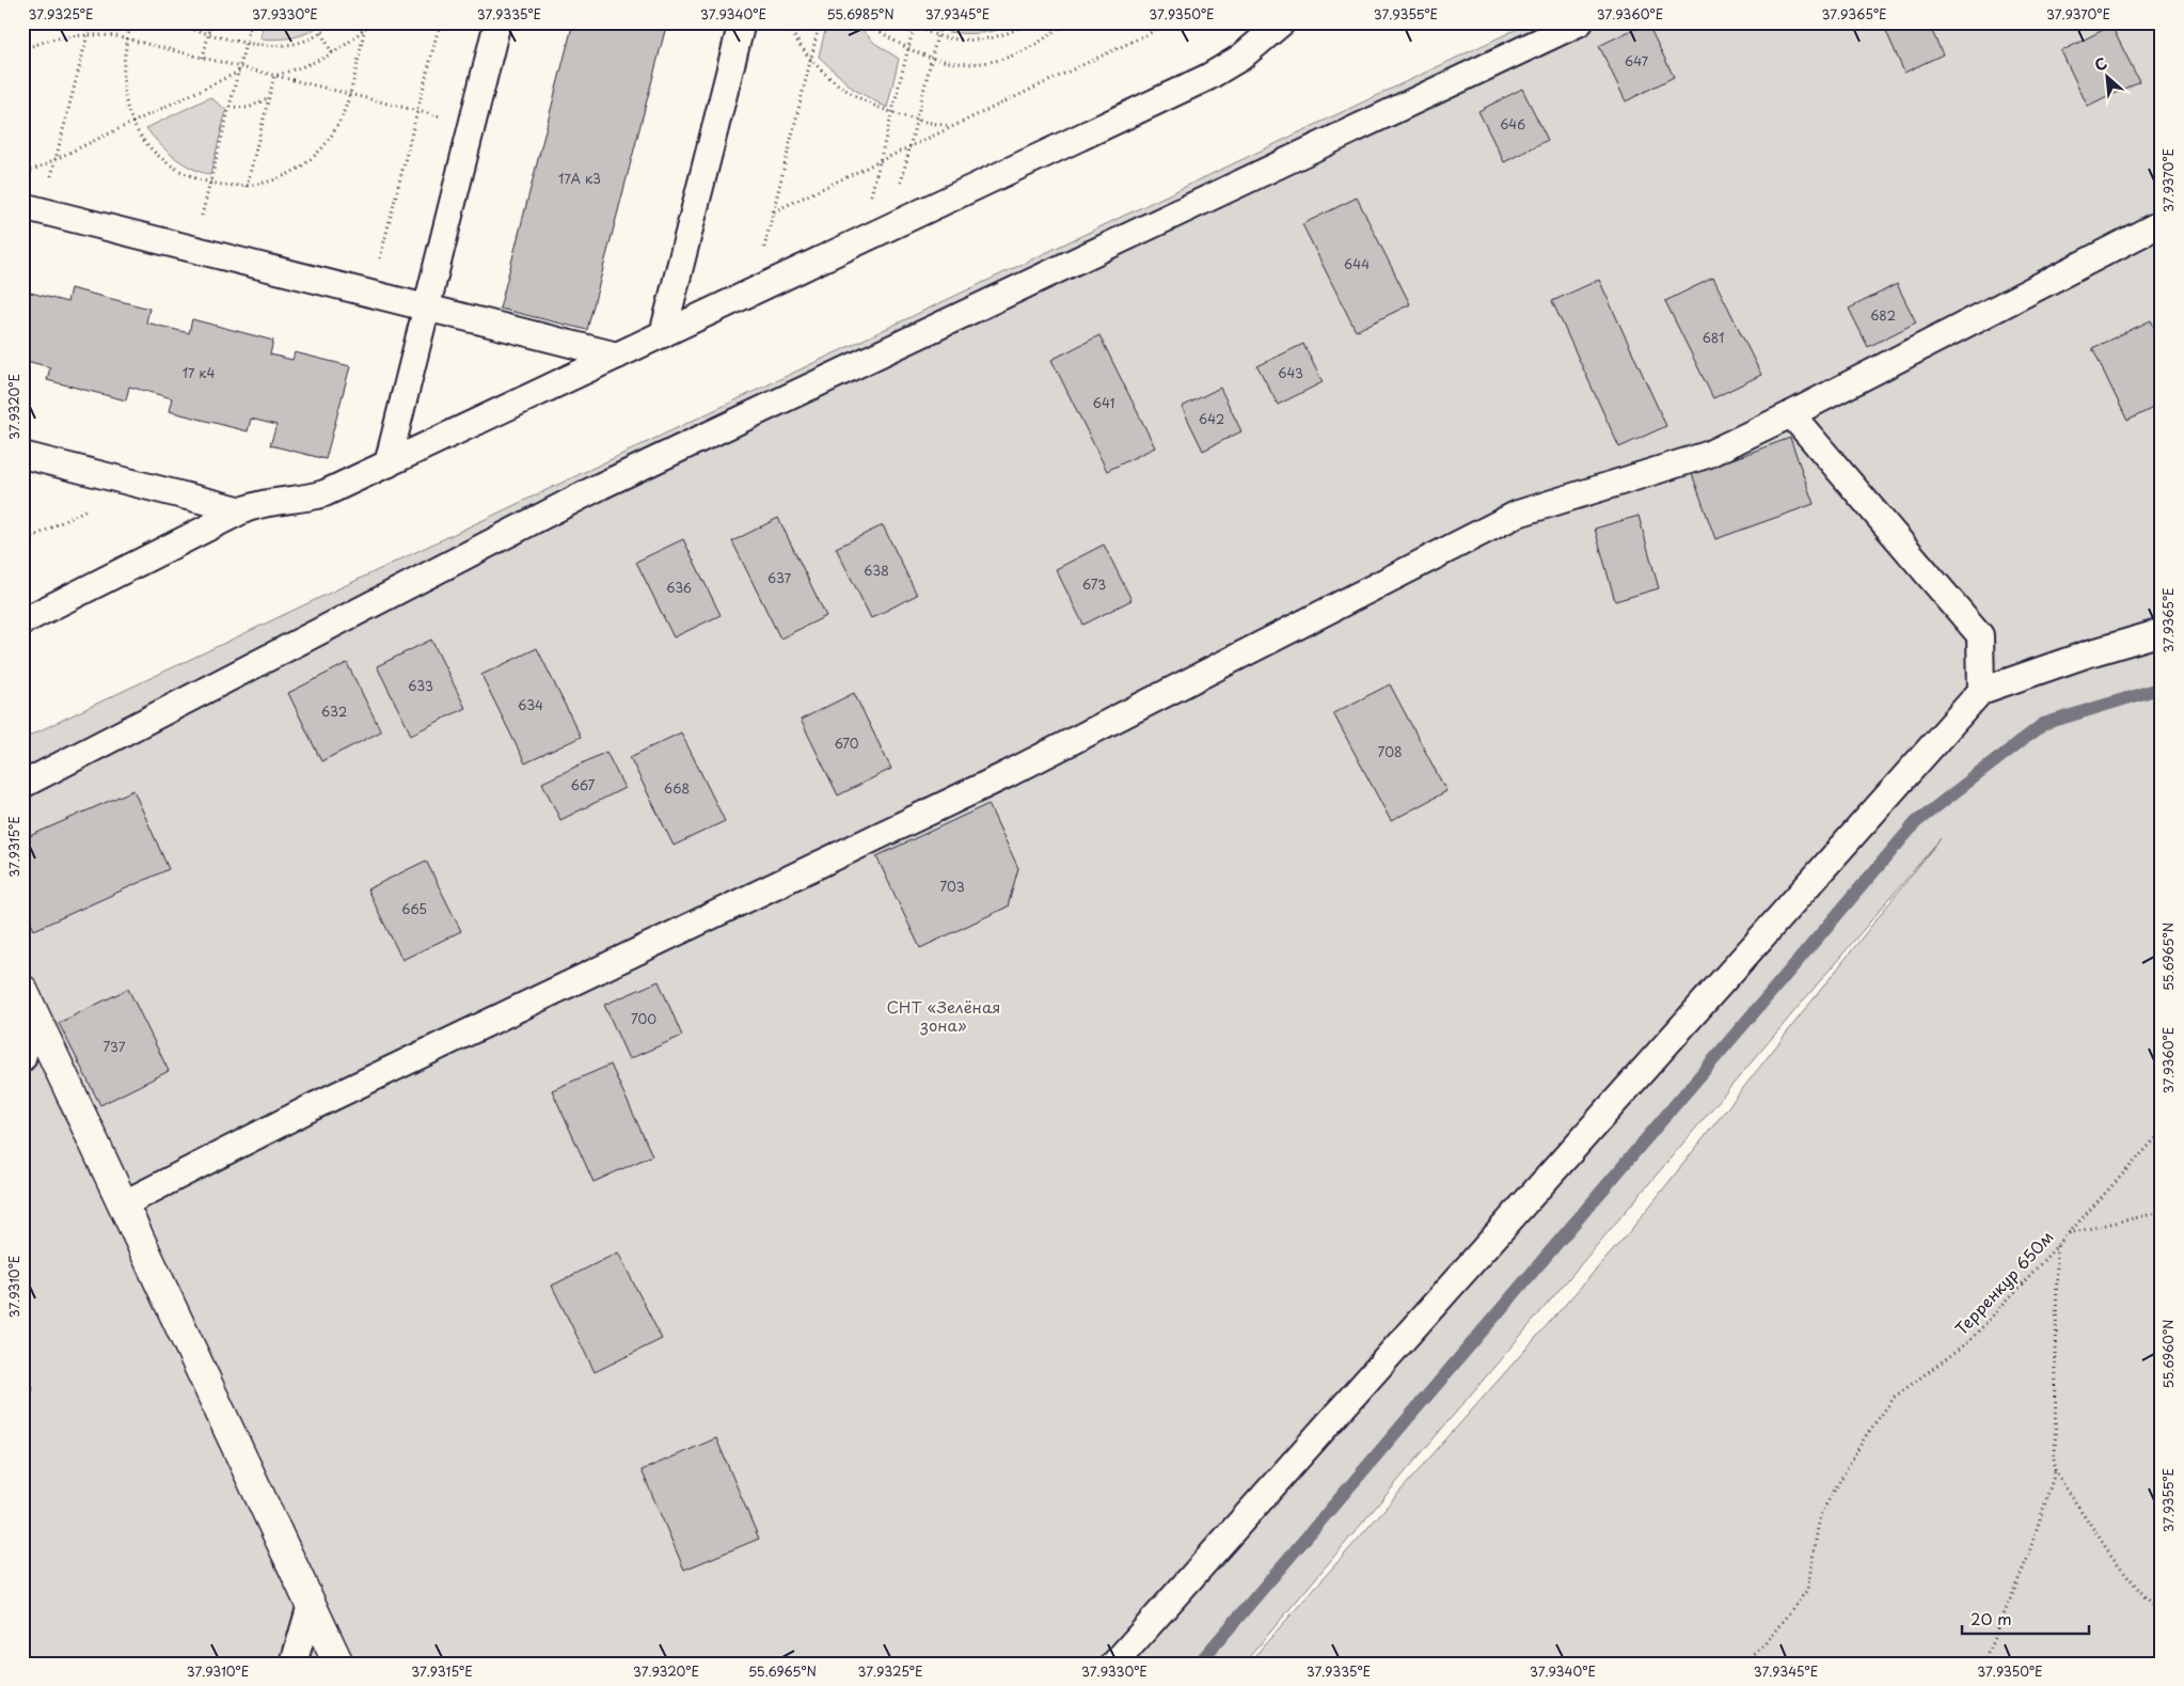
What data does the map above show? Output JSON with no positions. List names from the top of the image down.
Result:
{
  "streets": {
    "path": ["Терренкур 650м"]
  },
  "parks": ["СНТ «Зелёная зона»"],
  "house_numbers": [
    "647",
    "646",
    "17А к3",
    "644",
    "682",
    "681",
    "17 к4",
    "643",
    "641",
    "642",
    "638",
    "637",
    "673",
    "636",
    "633",
    "634",
    "632",
    "670",
    "708",
    "667",
    "668",
    "703",
    "665",
    "700",
    "737"
  ],
  "scale_bar": "20 m",
  "north": "top left",
  "coordinates": [
    "37.9325°E",
    "37.9330°E",
    "37.9335°E",
    "37.9340°E",
    "55.6985°N",
    "37.9345°E",
    "37.9350°E",
    "37.9355°E",
    "37.9360°E",
    "37.9365°E",
    "37.9370°E",
    "37.9320°E",
    "37.9315°E",
    "55.6965°N",
    "37.9310°E",
    "55.6960°N"
  ]
}
